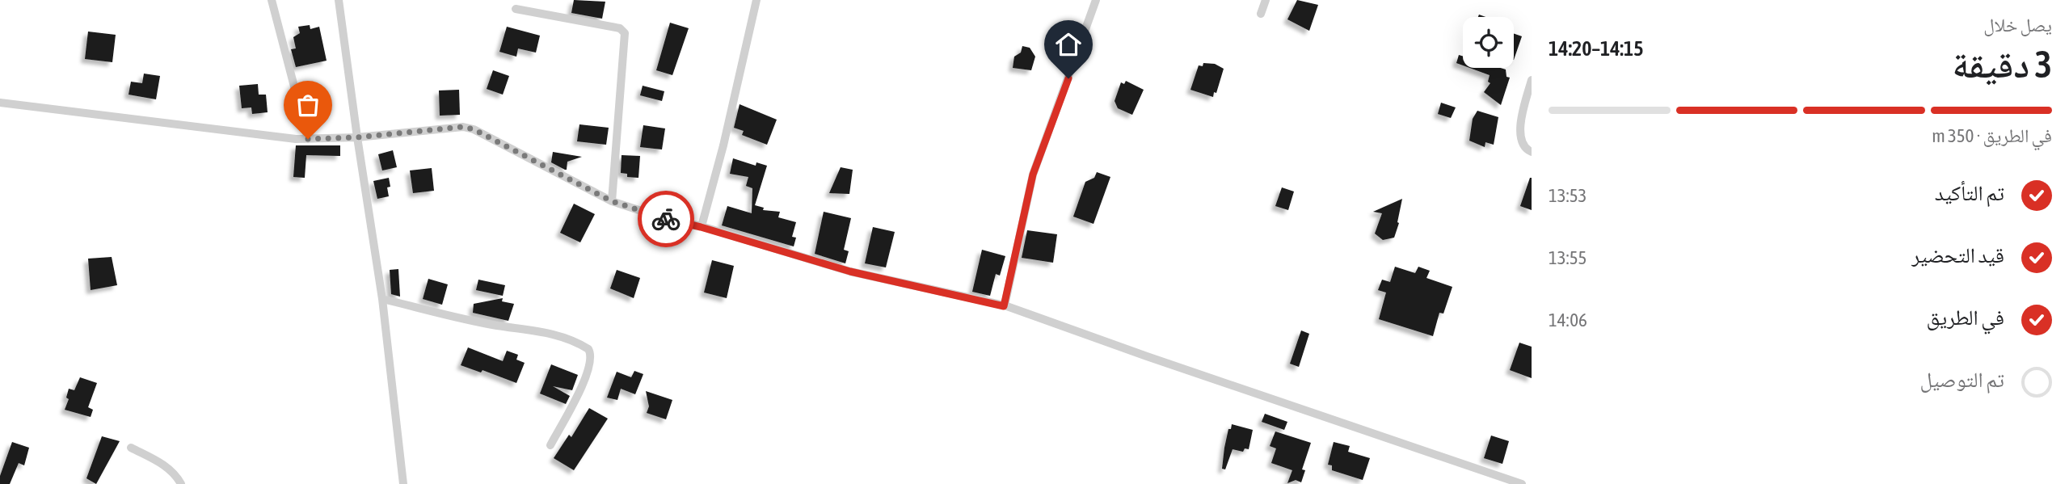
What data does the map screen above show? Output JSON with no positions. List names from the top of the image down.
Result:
{
  "page": {
    "heading": ["3 دقيقة", "يصل خلال", "14:15–14:20"],
    "bar": "في الطريق · 350 m",
    "list": [
      ["تم التأكيد", "13:53"],
      ["قيد التحضير", "13:55"],
      ["في الطريق", "14:06"],
      "تم التوصيل"
    ]
  }
}
